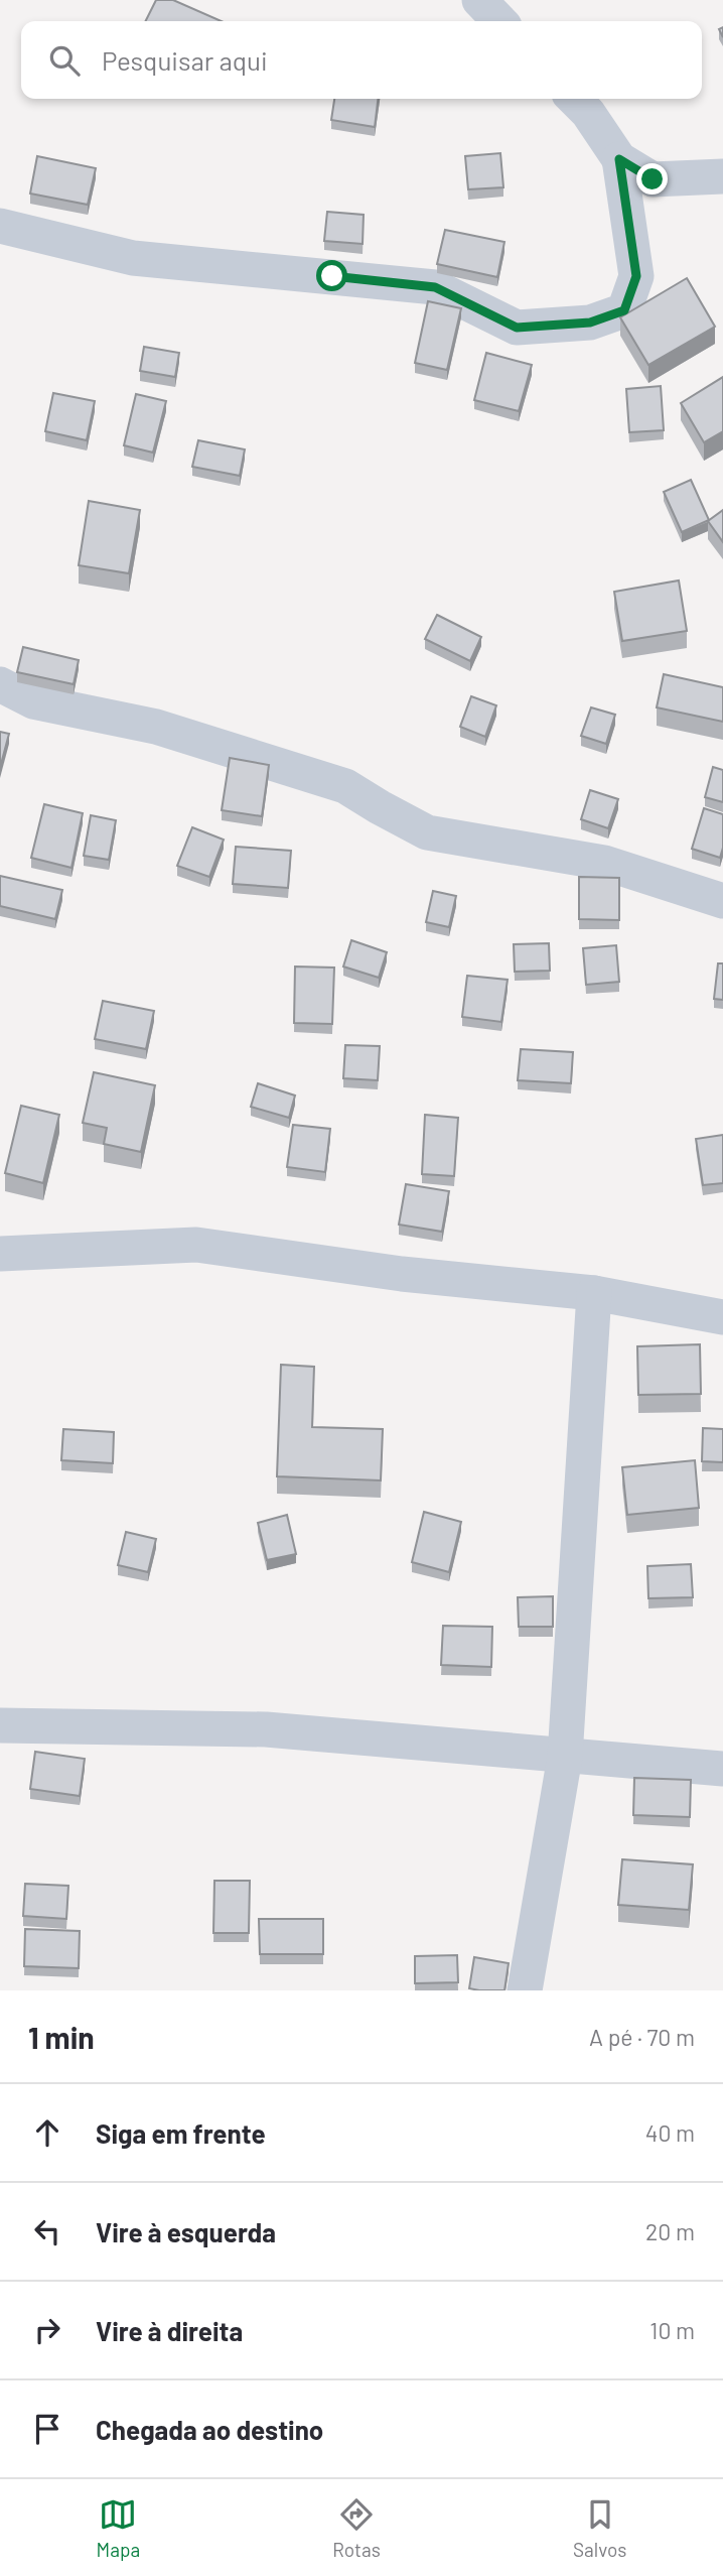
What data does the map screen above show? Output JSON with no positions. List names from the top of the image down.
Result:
{
  "page": {
    "search": "Pesquisar aqui",
    "heading": ["1 min", "A pé · 70 m"],
    "list": [
      ["Siga em frente", "40 m"],
      ["Vire à esquerda", "20 m"],
      ["Vire à direita", "10 m"],
      "Chegada ao destino"
    ],
    "nav": ["Mapa", "Rotas", "Salvos"]
  }
}
